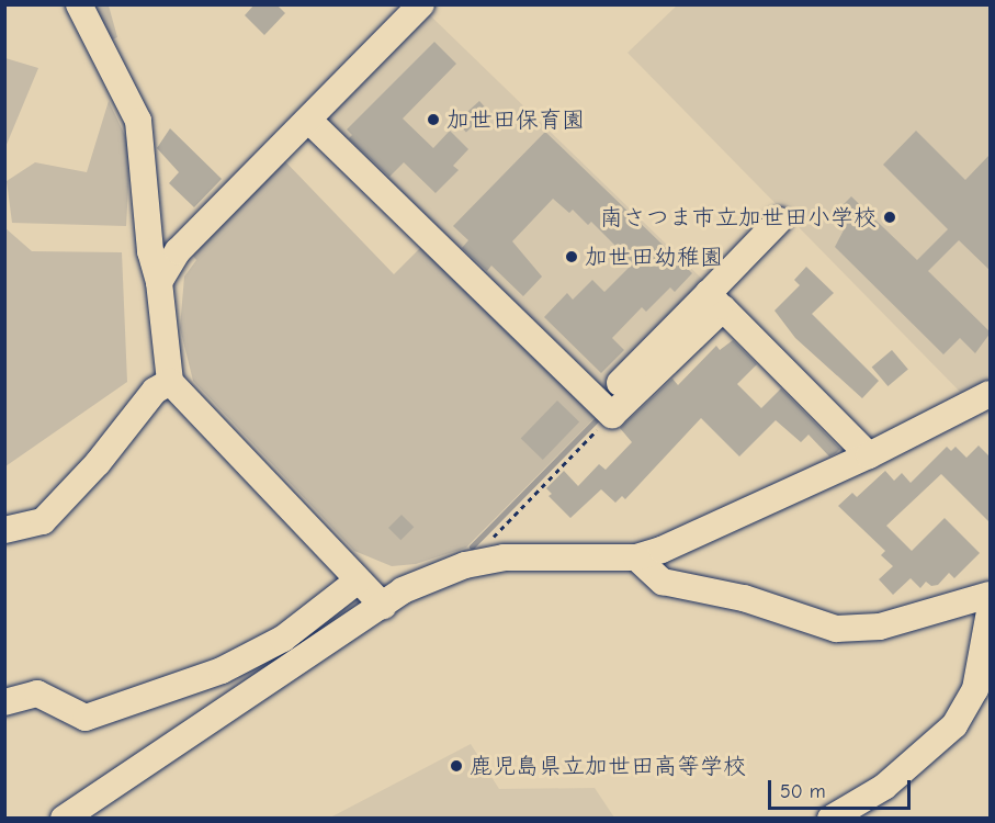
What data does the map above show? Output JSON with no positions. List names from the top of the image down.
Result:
{
  "places": [
    "加世田保育園",
    "南さつま市立加世田小学校",
    "加世田幼稚園",
    "鹿児島県立加世田高等学校"
  ],
  "scale_bar": "50 m"
}
